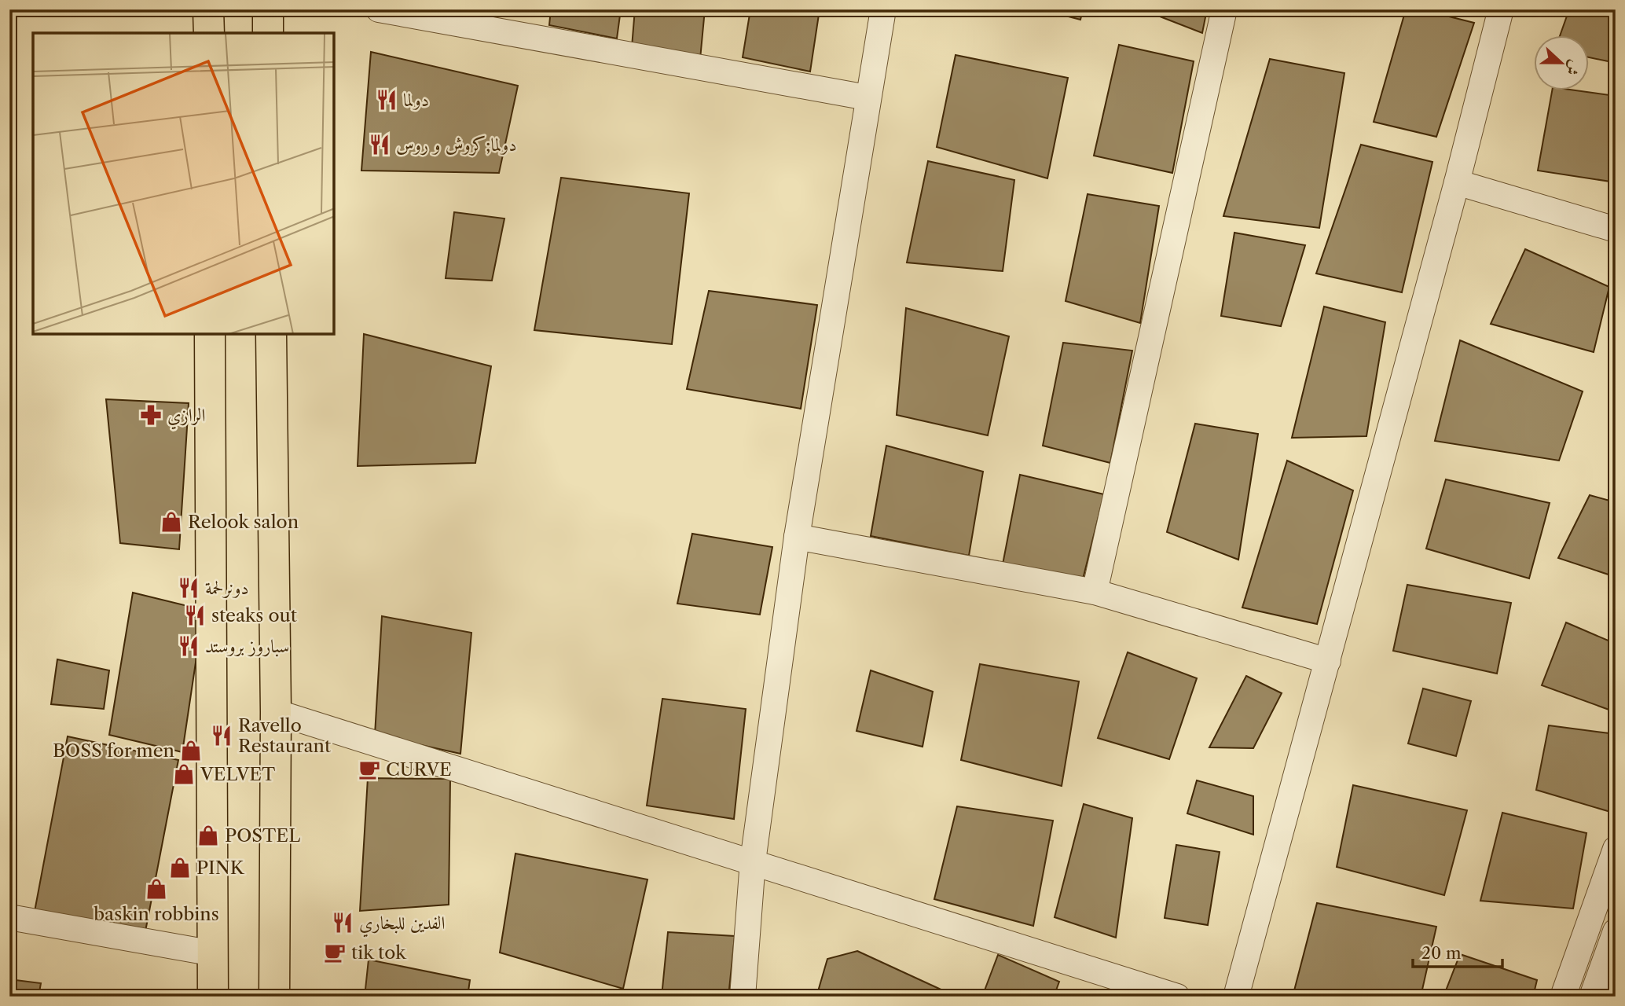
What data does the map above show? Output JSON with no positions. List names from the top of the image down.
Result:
{
  "places": {
    "restaurant": [
      "دولما",
      "دولما;كروش و روس",
      "دونرلحمة",
      "steaks out",
      "سباروز بروستد",
      "Ravello Restaurant",
      "الفدين للبخاري"
    ],
    "pharmacy": ["الرازي"],
    "shop": [
      "Relook salon",
      "BOSS for men",
      "VELVET",
      "POSTEL",
      "PINK",
      "baskin robbins"
    ],
    "cafe": ["CURVE", "tik tok"]
  },
  "scale_bar": "20 m",
  "north": "right"
}
